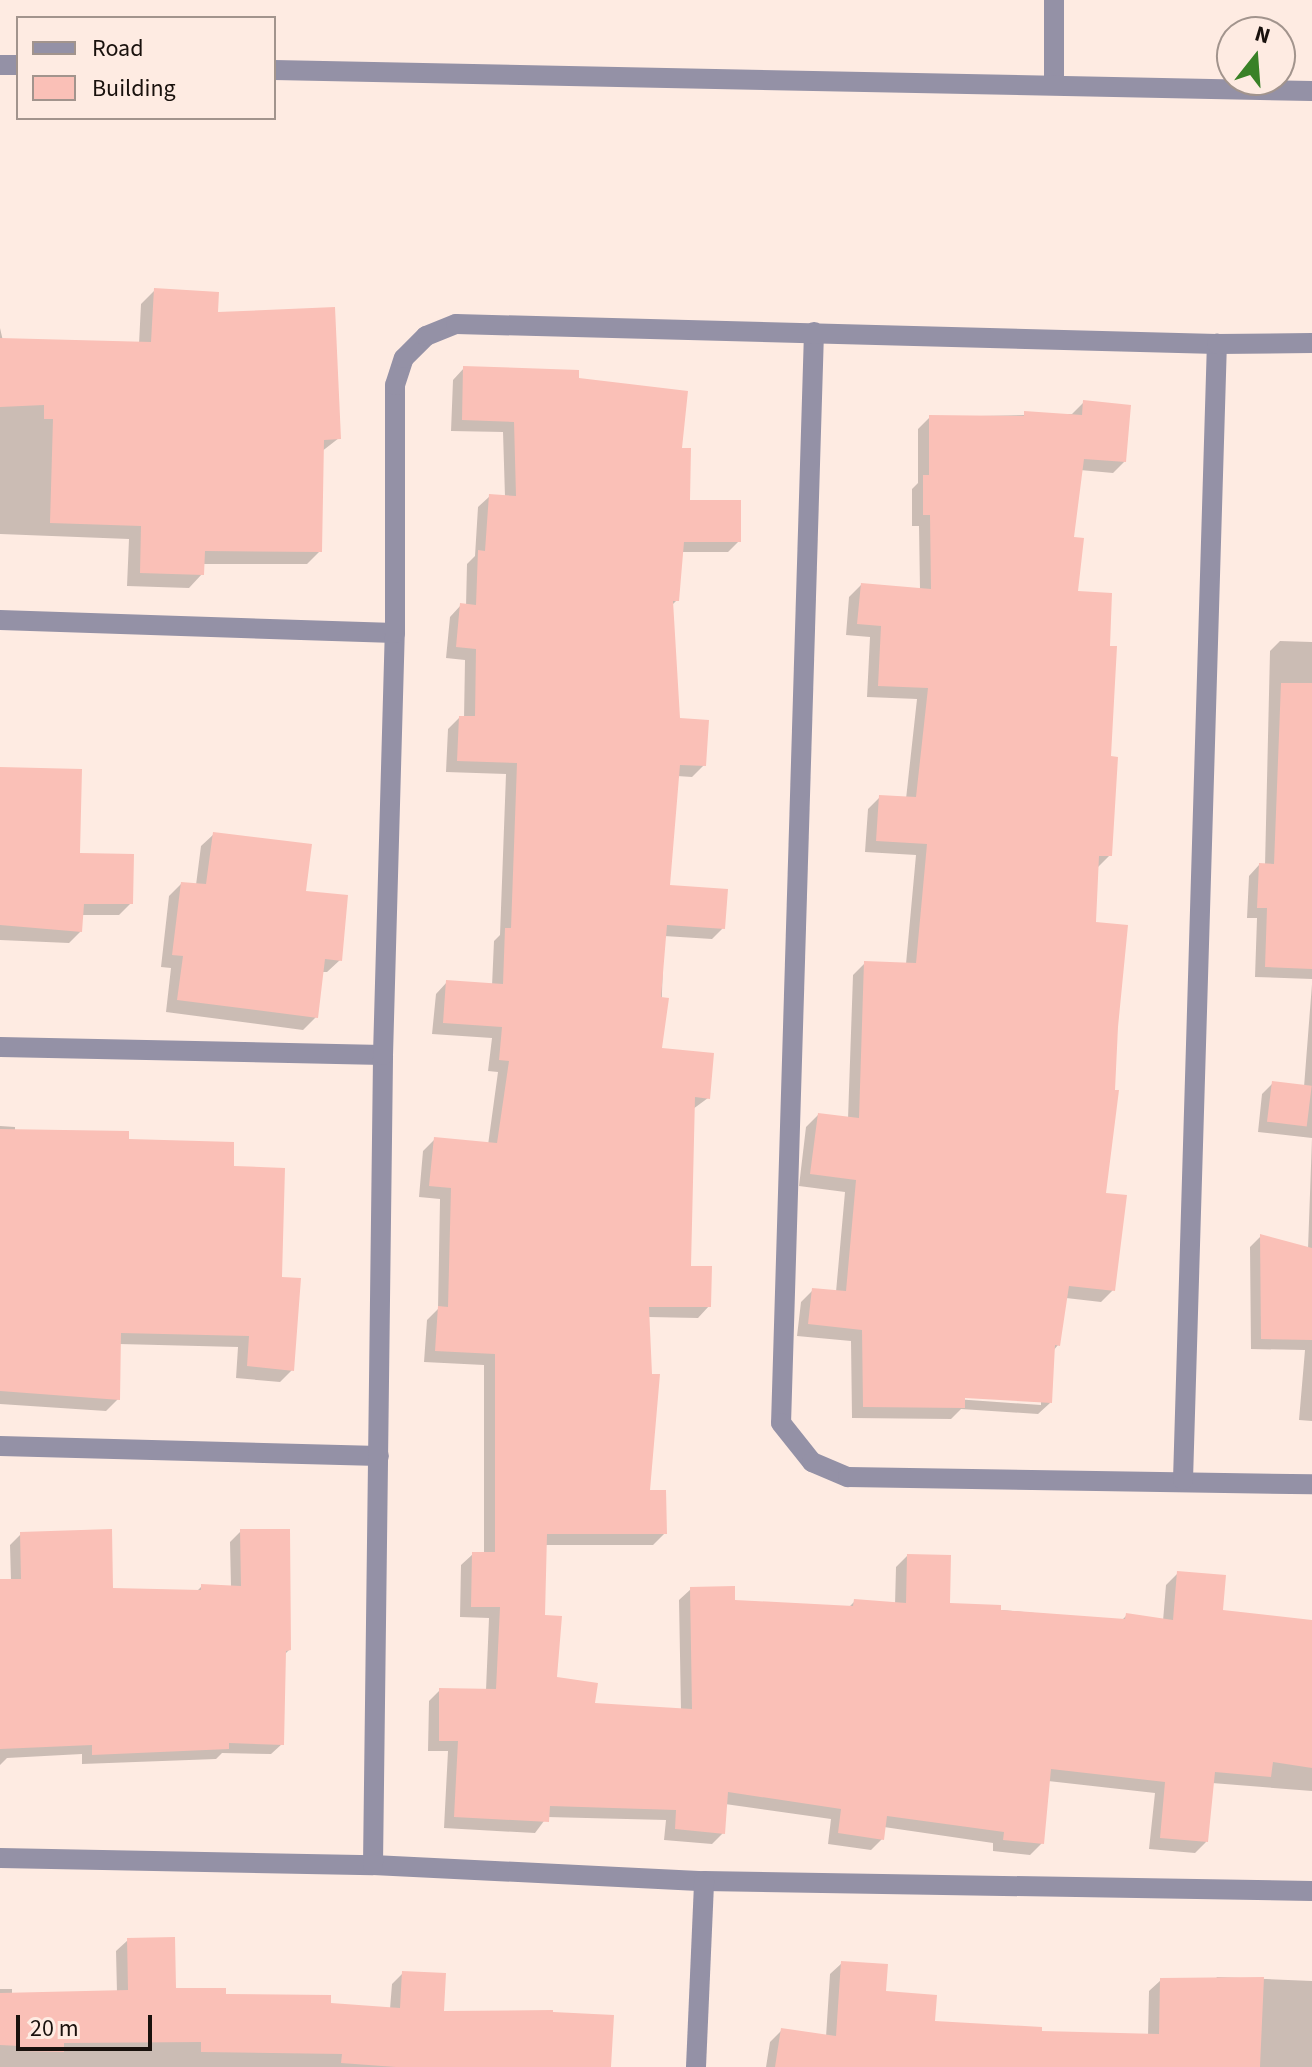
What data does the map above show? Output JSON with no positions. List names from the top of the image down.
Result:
{
  "legend": ["Road", "Building"],
  "scale_bar": "20 m",
  "north": "top"
}
